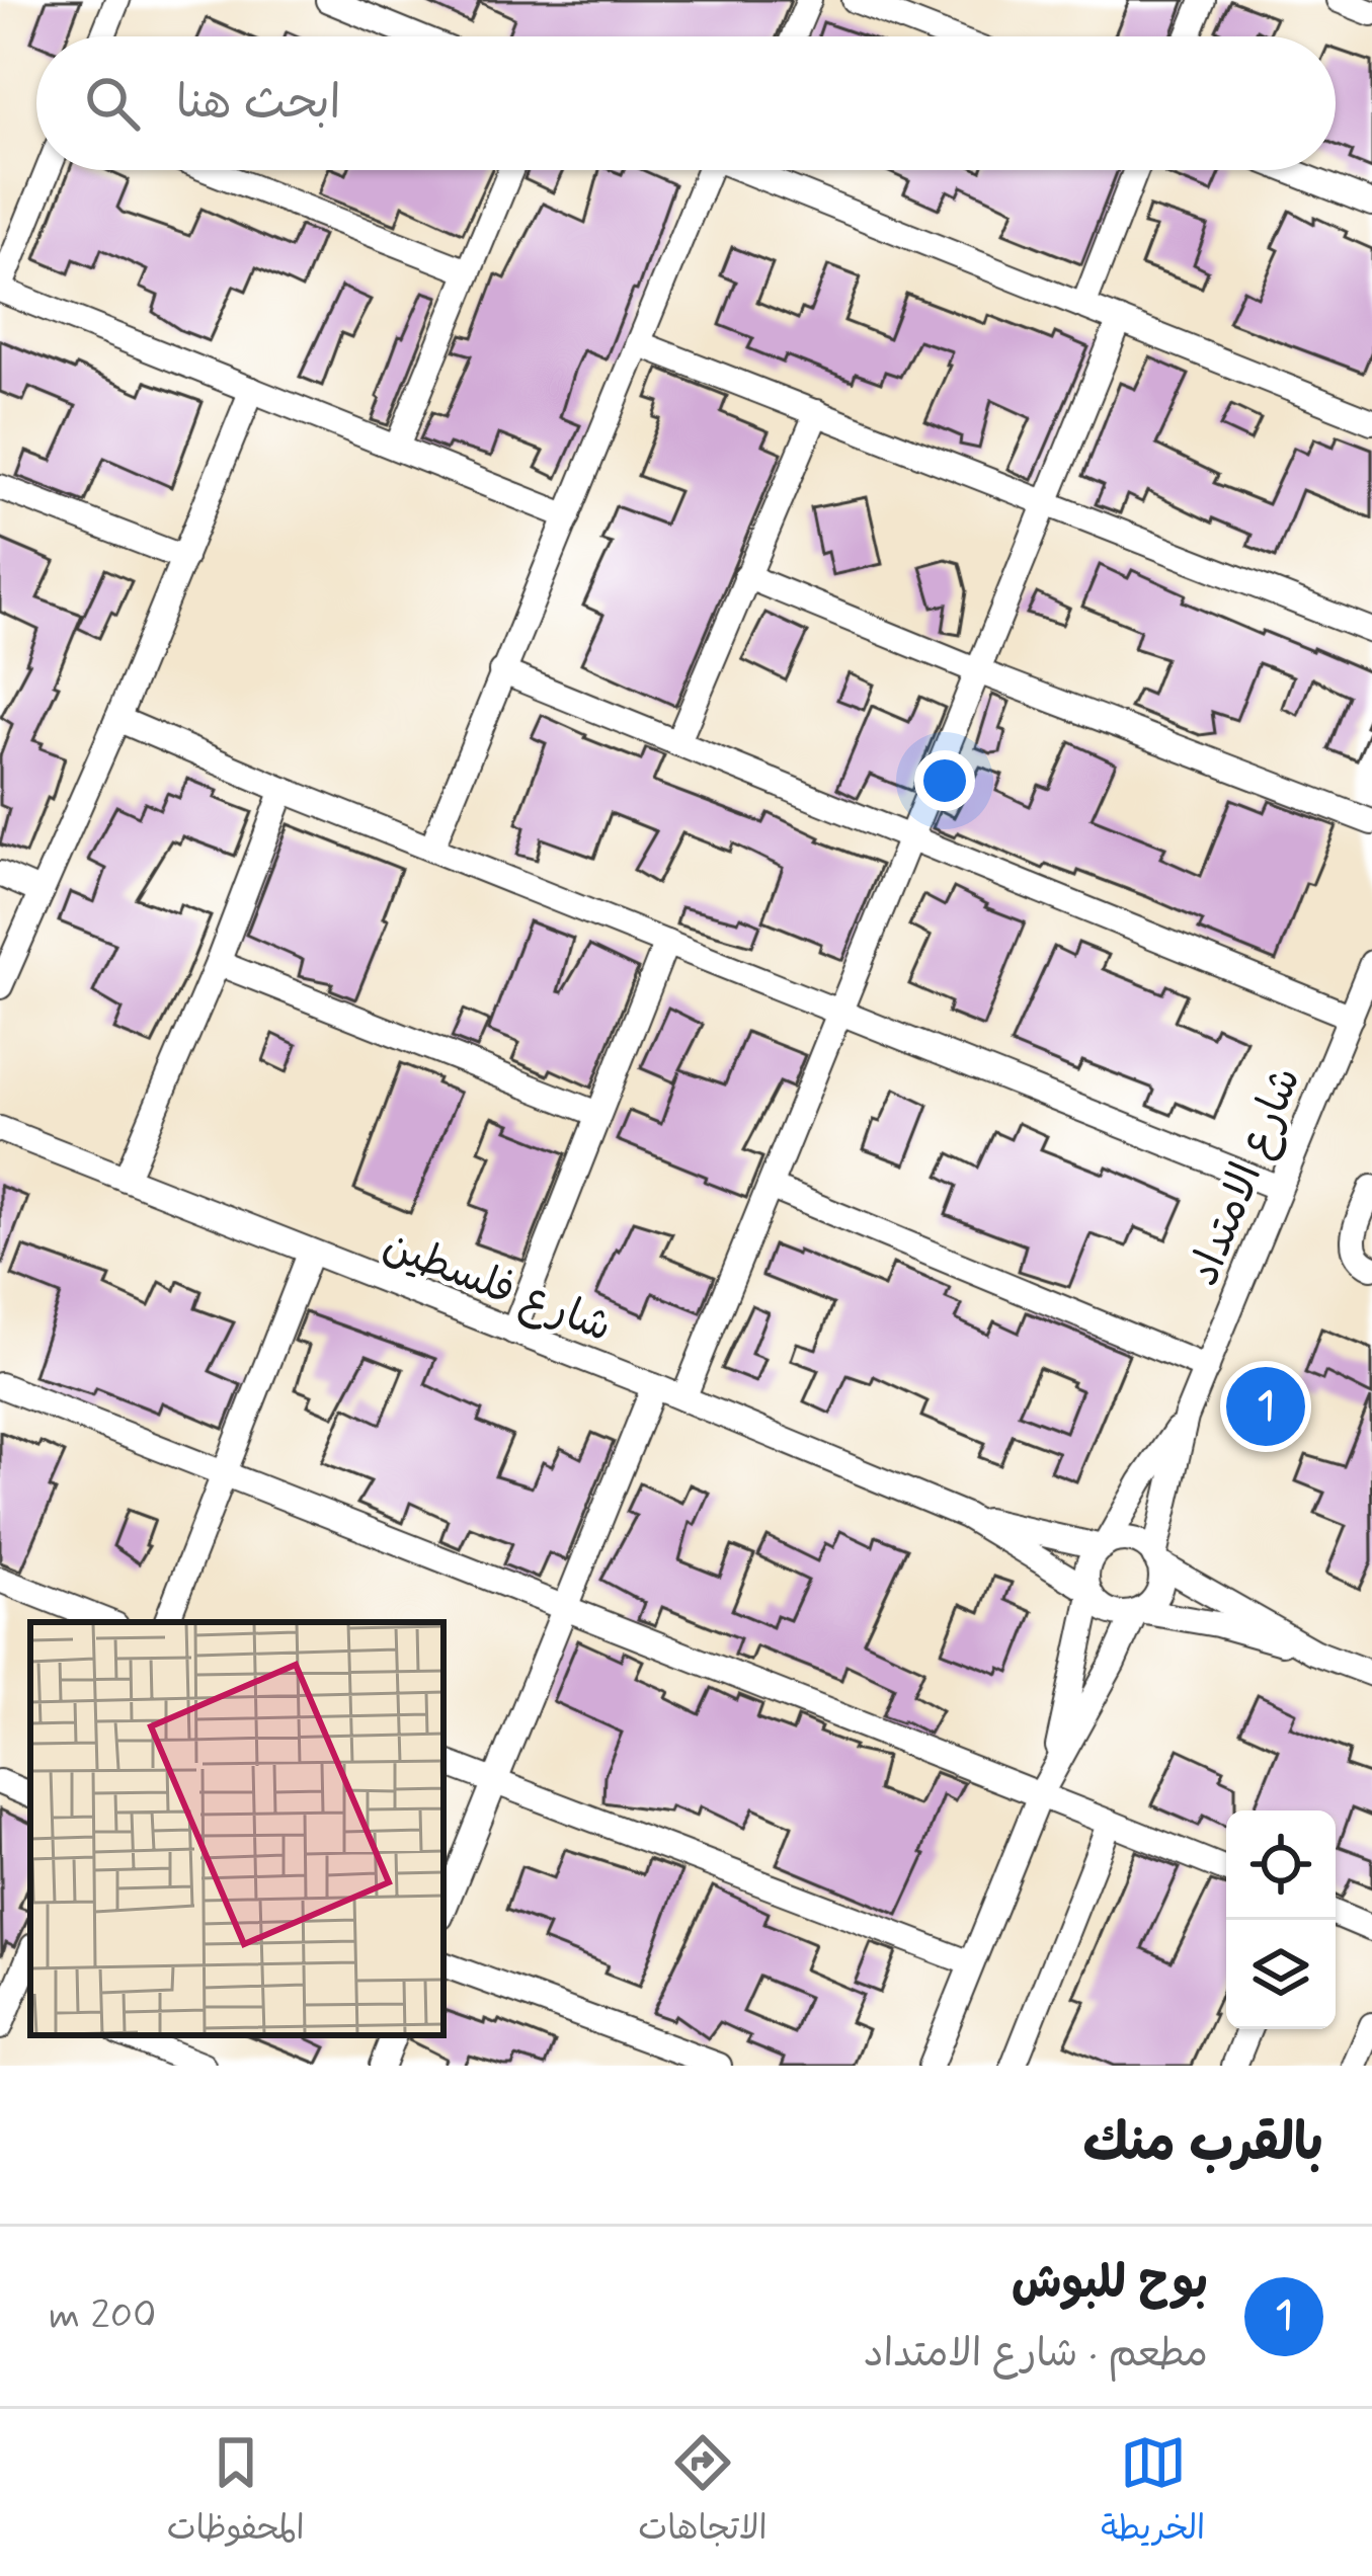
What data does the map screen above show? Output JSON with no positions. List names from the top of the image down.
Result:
{
  "streets": {
    "street": ["شارع الامتداد", "شارع فلسطين"]
  },
  "crossings": [
    ["شارع الامتداد", "شارع فلسطين"]
  ],
  "page": {
    "search": "ابحث هنا",
    "pins": "1",
    "heading": "بالقرب منك",
    "list": [
      {
        "mark": "1",
        "name": "بوح للبوش",
        "note": "مطعم · شارع الامتداد",
        "value": "200 m"
      }
    ],
    "nav": ["الخريطة", "الاتجاهات", "المحفوظات"]
  }
}
